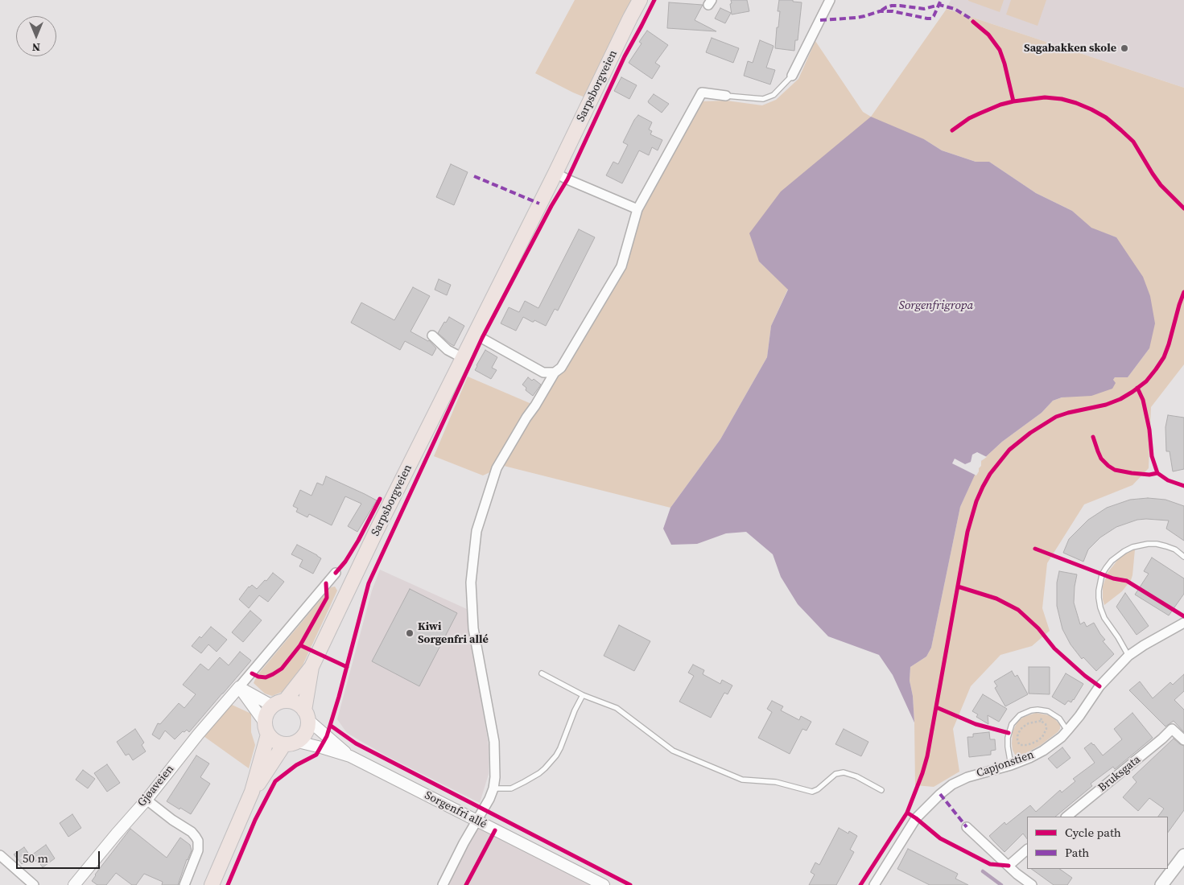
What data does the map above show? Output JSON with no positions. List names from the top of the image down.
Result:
{
  "streets": {
    "highway": ["Sarpsborgveien"],
    "street": [
      "Capjonstien",
      "Bruksgata",
      "Gjøaveien",
      "Sorgenfri allé"
    ]
  },
  "water": ["Sorgenfrigropa"],
  "places": ["Sagabakken skole", "Kiwi Sorgenfri allé"],
  "legend": ["Cycle path", "Path"],
  "scale_bar": "50 m",
  "north": "bottom"
}
